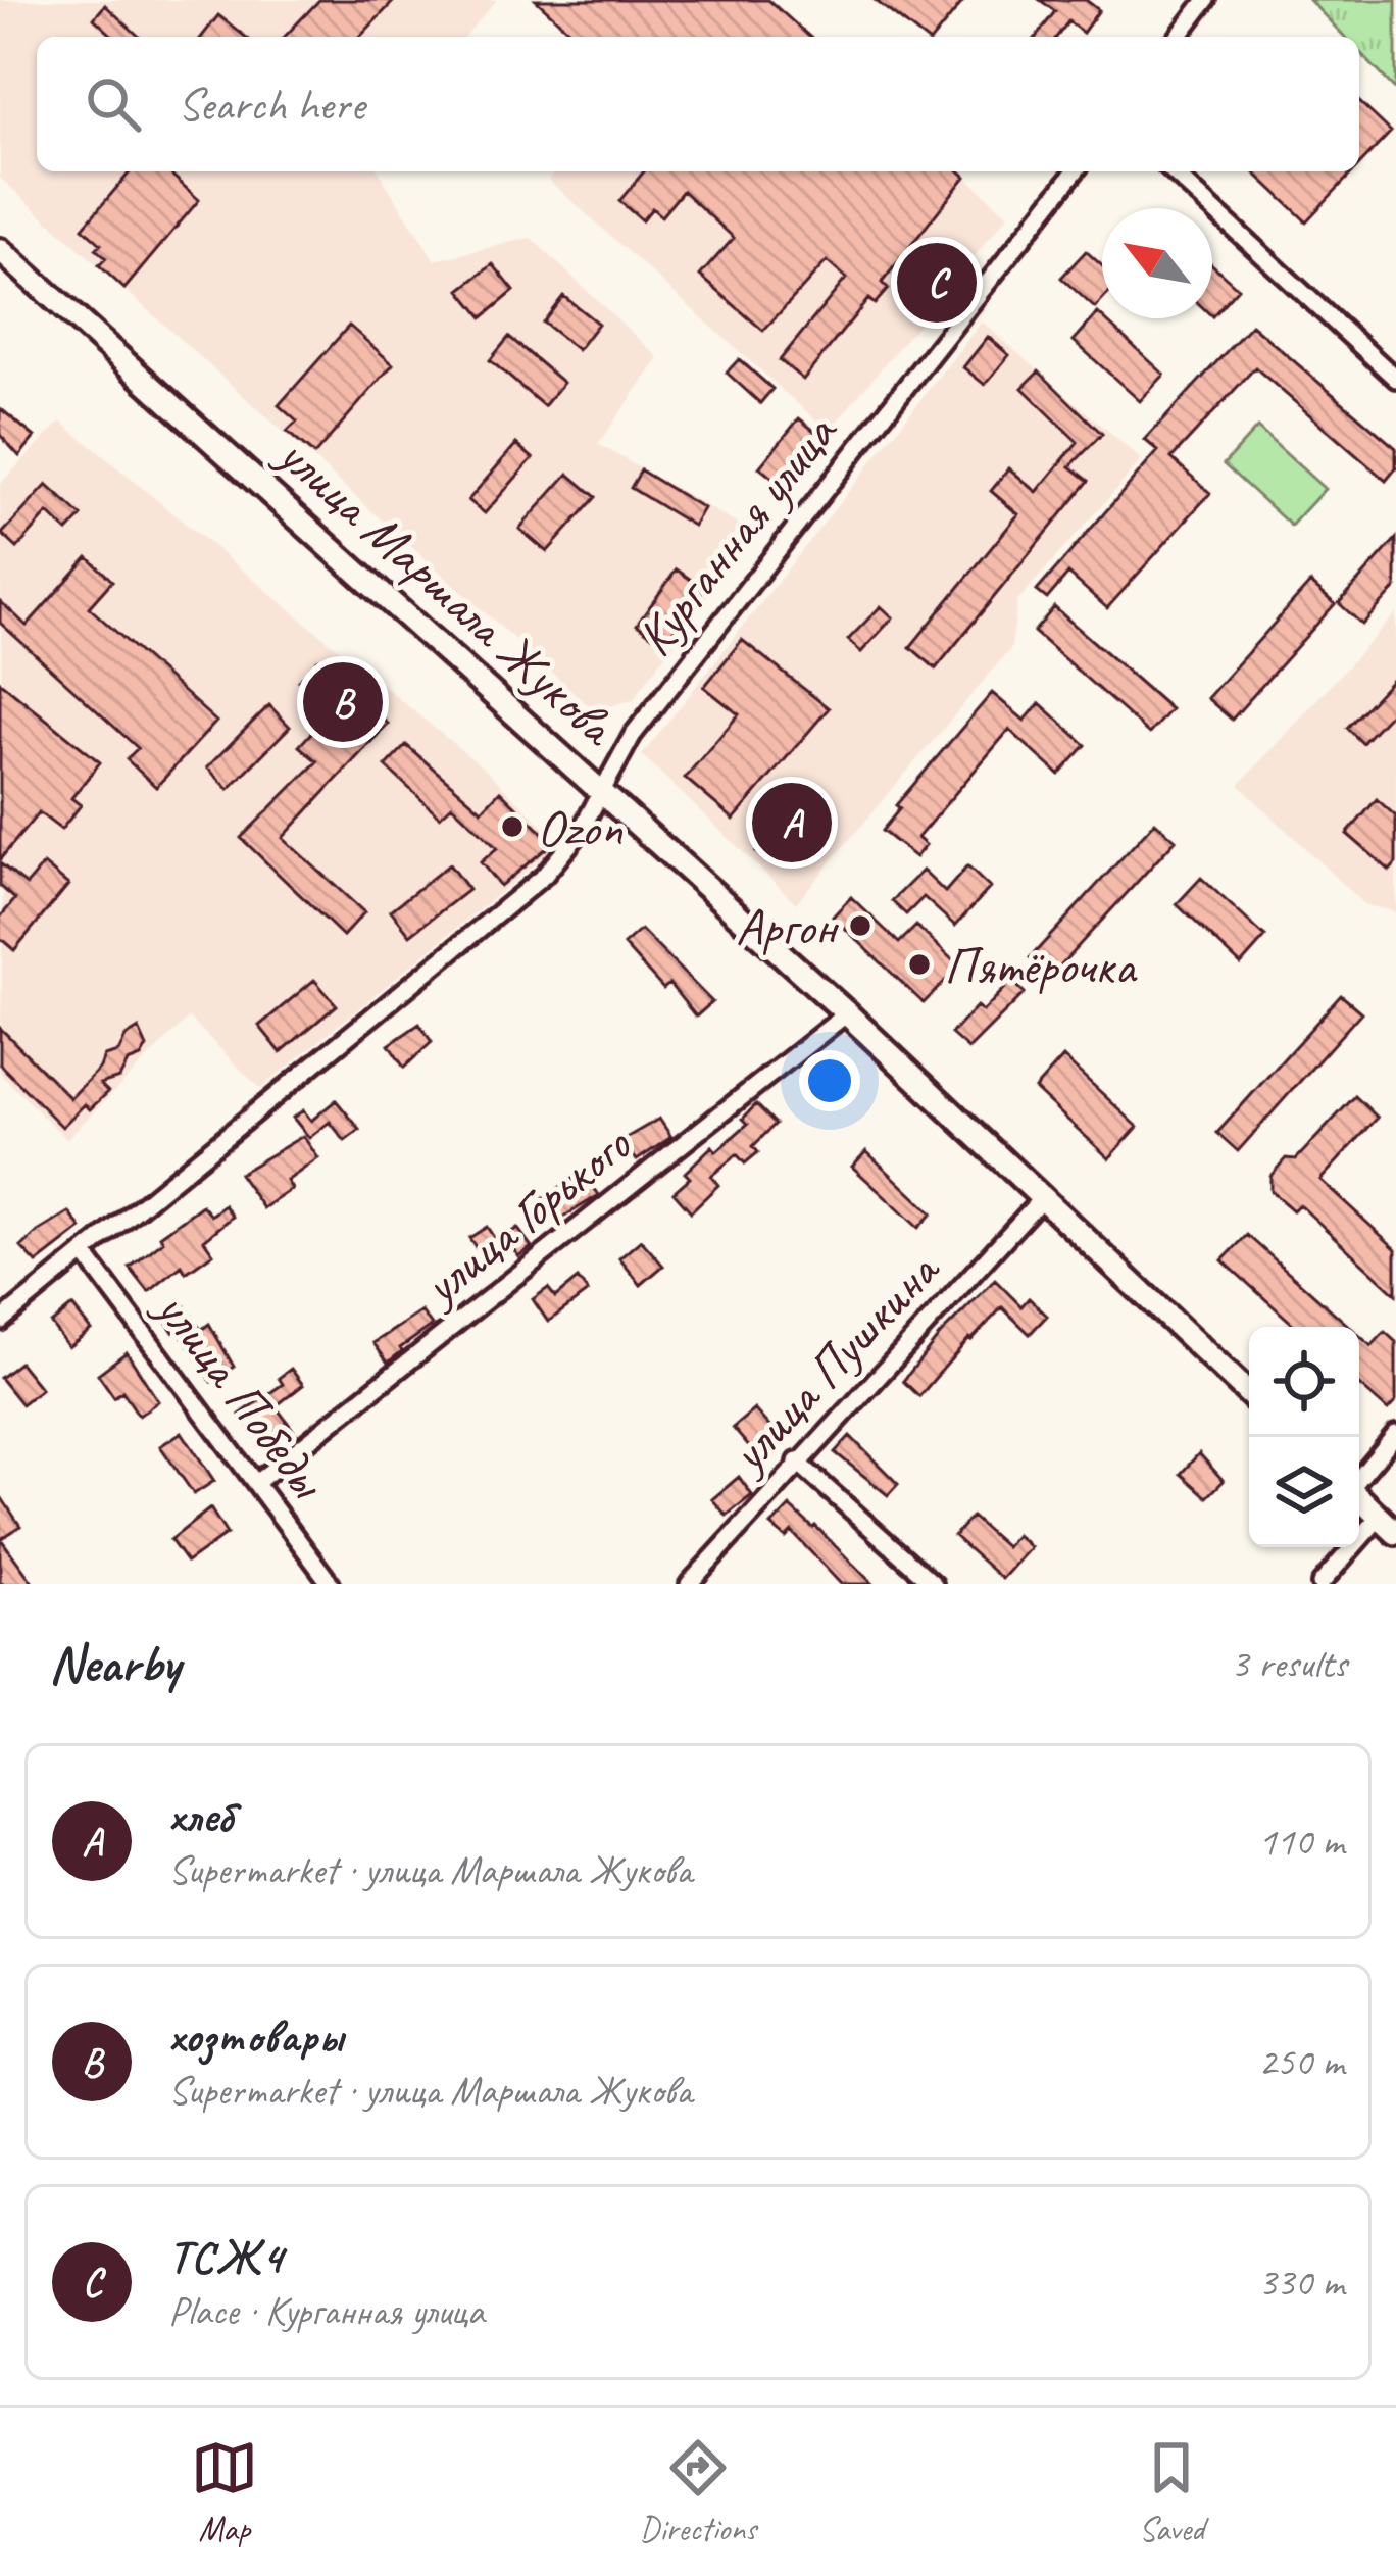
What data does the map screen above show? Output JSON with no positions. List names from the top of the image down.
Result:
{
  "streets": {
    "main road": ["улица Маршала Жукова"],
    "street": [
      "Курганная улица",
      "улица Горького",
      "улица Пушкина",
      "улица Победы"
    ]
  },
  "crossings": [
    ["Курганная улица", "улица Маршала Жукова"],
    ["Курганная улица", "улица Победы"],
    ["улица Маршала Жукова", "улица Горького"],
    ["улица Маршала Жукова", "улица Пушкина"],
    ["улица Горького", "улица Победы"]
  ],
  "places": ["Ozon", "Аргон", "Пятёрочка"],
  "north": "top left",
  "page": {
    "search": "Search here",
    "pins": ["C", "B", "A"],
    "heading": ["Nearby", "3 results"],
    "list": [
      {
        "mark": "A",
        "name": "хлеб",
        "note": "Supermarket · улица Маршала Жукова",
        "value": "110 m"
      },
      {
        "mark": "B",
        "name": "хозтовары",
        "note": "Supermarket · улица Маршала Жукова",
        "value": "250 m"
      },
      {
        "mark": "C",
        "name": "ТСЖ4",
        "note": "Place · Курганная улица",
        "value": "330 m"
      }
    ],
    "nav": ["Map", "Directions", "Saved"]
  }
}
